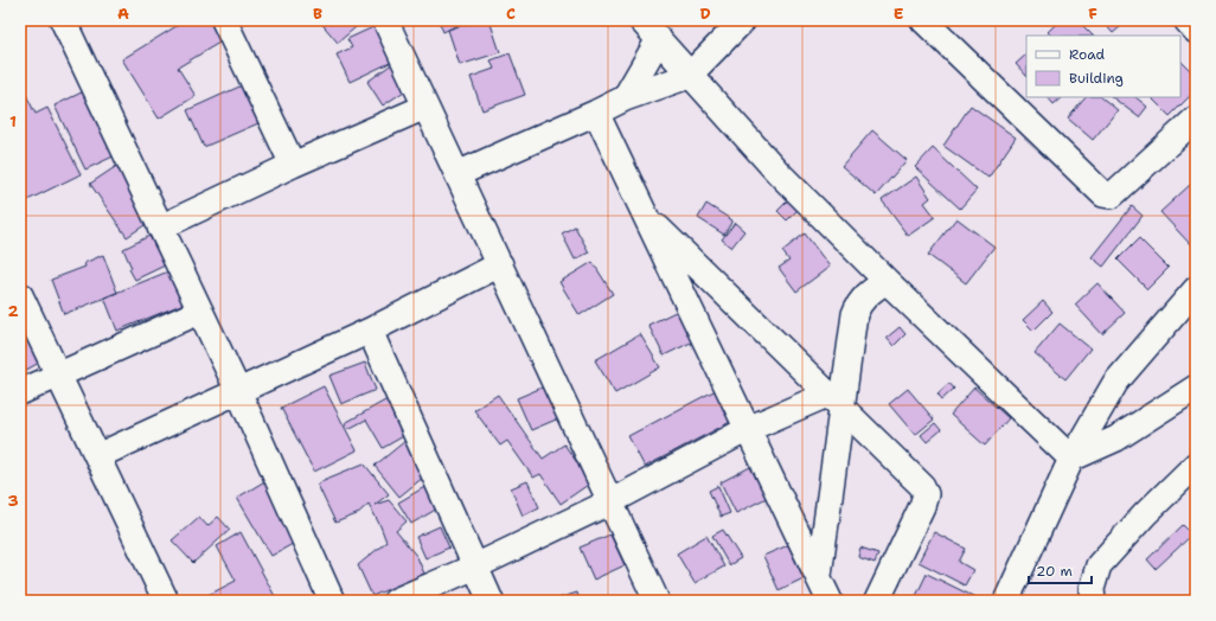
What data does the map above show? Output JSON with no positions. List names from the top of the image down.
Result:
{
  "legend": ["Road", "Building"],
  "scale_bar": "20 m",
  "grid": {
    "columns": [
      "A",
      "B",
      "C",
      "D",
      "E",
      "F"
    ],
    "rows": ["1", "2", "3"]
  }
}
